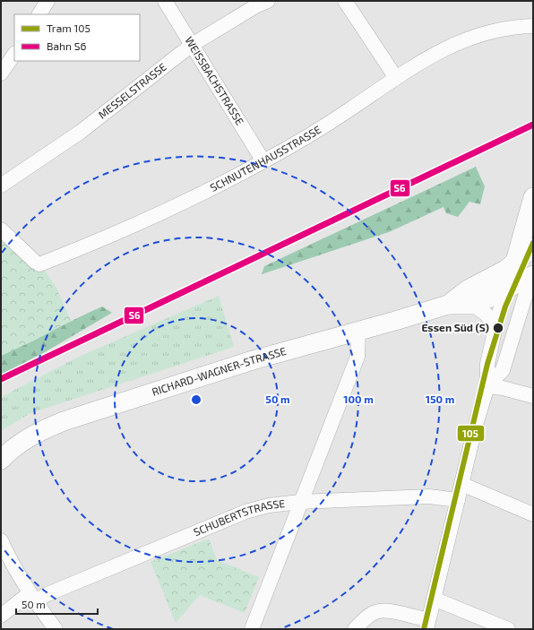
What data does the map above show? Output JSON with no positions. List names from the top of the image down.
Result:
{
  "streets": {
    "main road": ["RICHARD-WAGNER-STRASSE"],
    "street": [
      "WEISSBACHSTRASSE",
      "MESSELSTRASSE",
      "SCHNUTENHAUSSTRASSE",
      "SCHUBERTSTRASSE"
    ]
  },
  "crossings": [
    ["WEISSBACHSTRASSE", "MESSELSTRASSE"],
    ["WEISSBACHSTRASSE", "SCHNUTENHAUSSTRASSE"]
  ],
  "places": ["Essen Süd (S)"],
  "lines": ["rail line S6", "tram line 105"],
  "legend": ["Tram 105", "Bahn S6"],
  "scale_bar": "50 m",
  "rings": ["50 m", "100 m", "150 m"]
}
